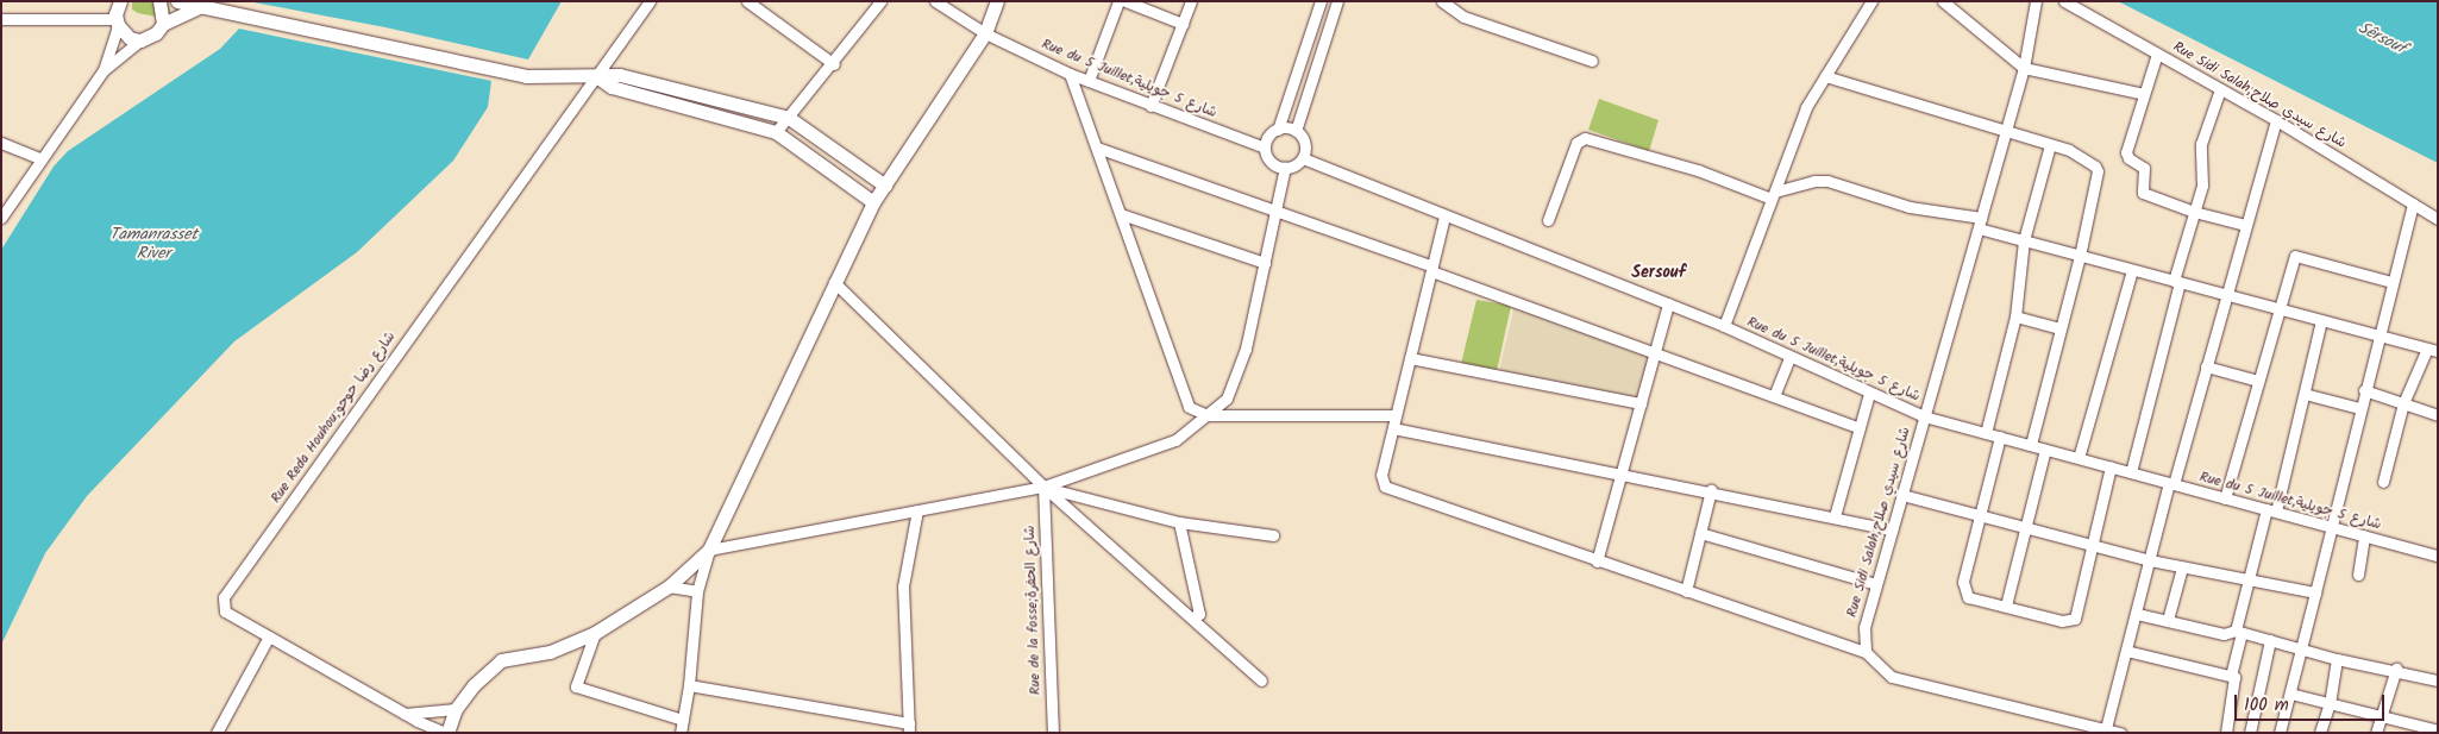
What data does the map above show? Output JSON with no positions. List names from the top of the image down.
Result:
{
  "streets": {
    "street": [
      "Rue du 5 Juillet,شارع 5 جويلية",
      "Rue Sidi Salah;شارع سيدي صلاح",
      "Rue Reda Houhou;شارع رضا حوحو",
      "Rue de la fosse;شارع الحفرة"
    ]
  },
  "crossings": [
    ["Rue du 5 Juillet,شارع 5 جويلية", "Rue Sidi Salah;شارع سيدي صلاح"]
  ],
  "districts": ["Sersouf"],
  "water": ["Sêrsouf", "Tamanrasset River"],
  "scale_bar": "100 m"
}
